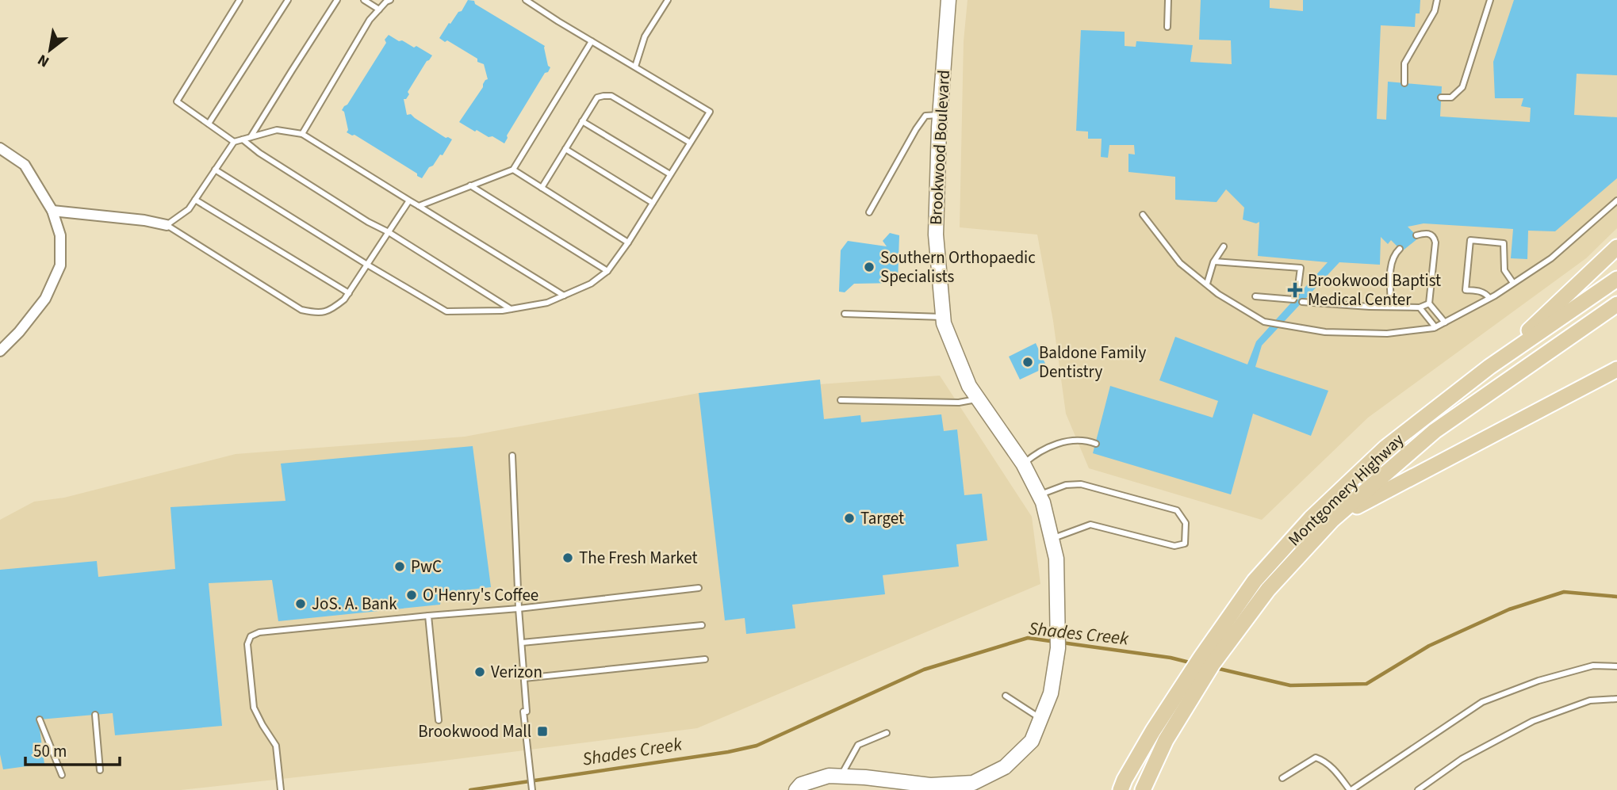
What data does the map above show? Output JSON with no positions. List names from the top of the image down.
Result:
{
  "streets": {
    "main road": ["Montgomery Highway"],
    "street": ["Brookwood Boulevard"]
  },
  "water": ["Shades Creek"],
  "places": {
    "other": [
      "Southern Orthopaedic Specialists",
      "Baldone Family Dentistry",
      "Target",
      "The Fresh Market",
      "PwC",
      "O'Henry's Coffee",
      "JoS. A. Bank",
      "Verizon"
    ],
    "health": ["Brookwood Baptist Medical Center"],
    "transit": ["Brookwood Mall"]
  },
  "scale_bar": "50 m",
  "north": "bottom left"
}
